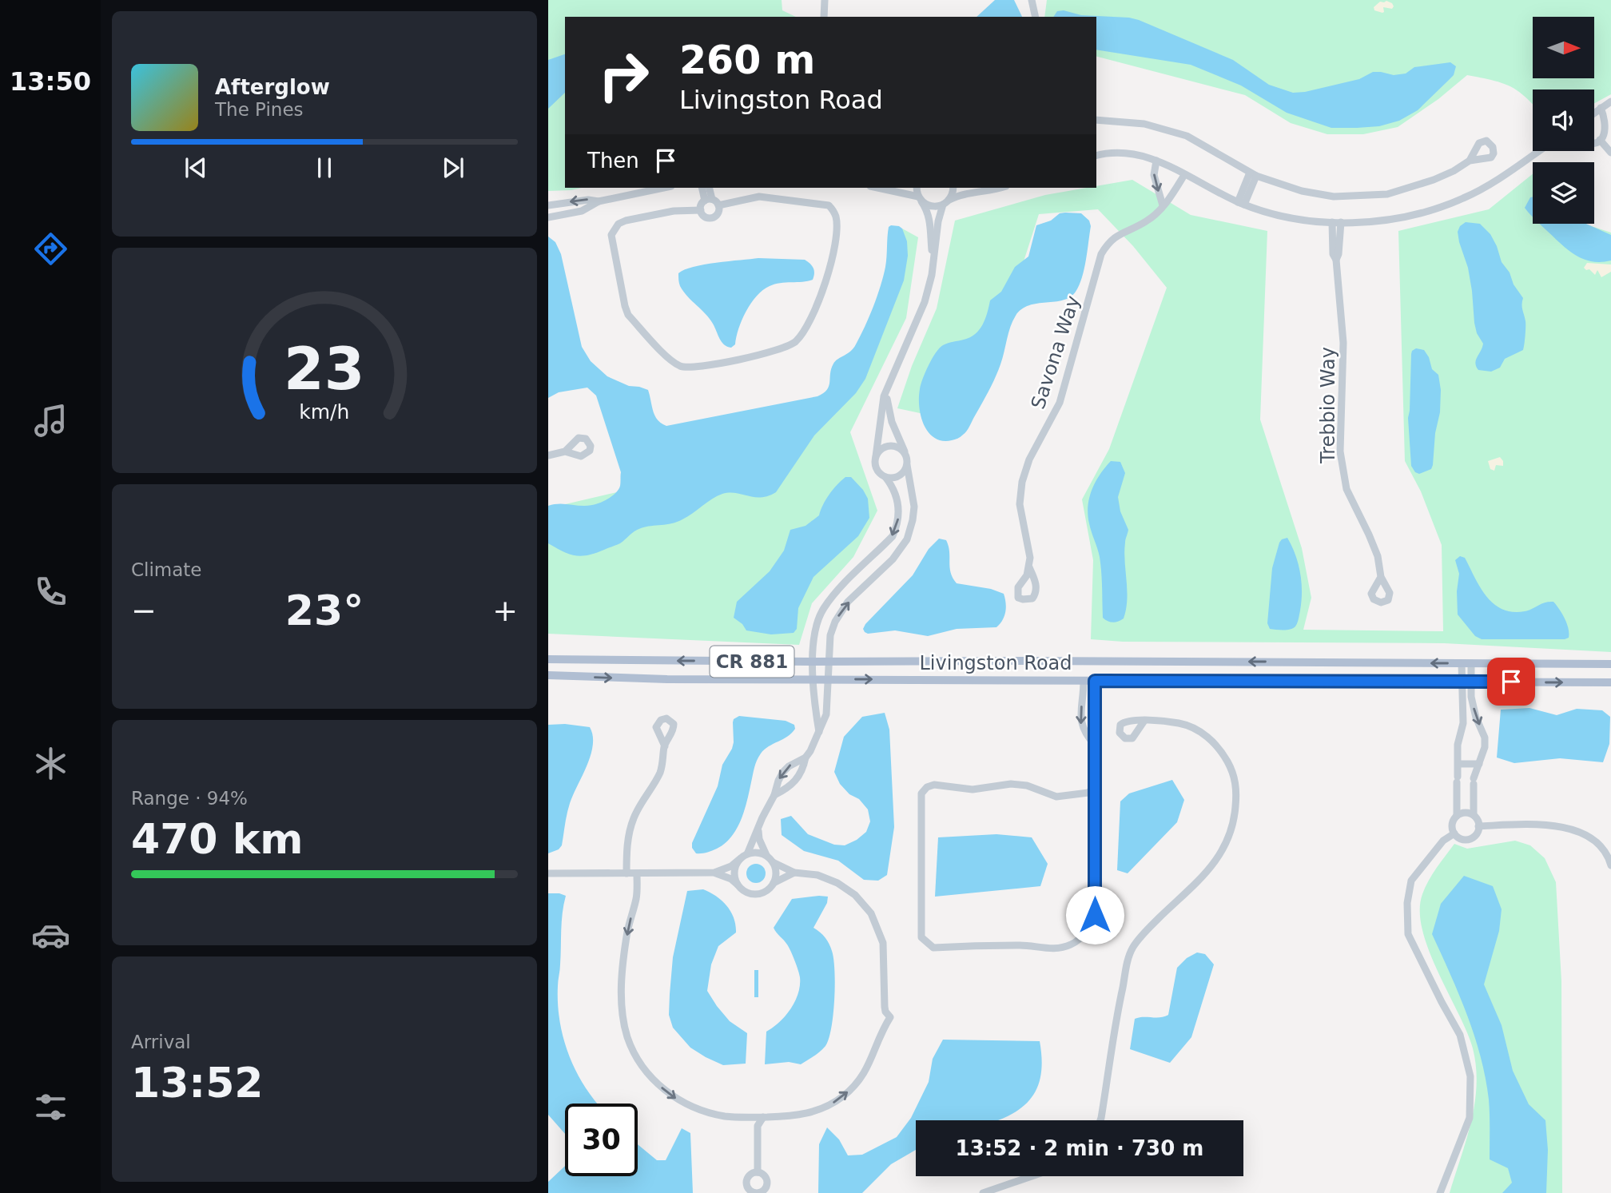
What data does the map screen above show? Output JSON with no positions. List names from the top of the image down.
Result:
{
  "streets": {
    "main road": ["CR 881", "Livingston Road"],
    "street": ["Savona Way", "Trebbio Way"]
  },
  "north": "right",
  "page": {
    "tabs": "13:50",
    "turn": ["260 m", "Livingston Road"],
    "song": ["Afterglow", "The Pines"],
    "then": "Then",
    "tile": [
      "Climate",
      ["Range · 94%", "470 km"],
      ["Arrival", "13:52"]
    ],
    "heat": ["−", "23°", "+"],
    "limit": "30",
    "trip": "13:52 · 2 min · 730 m",
    "gauge": ["23", "km/h"]
  }
}
